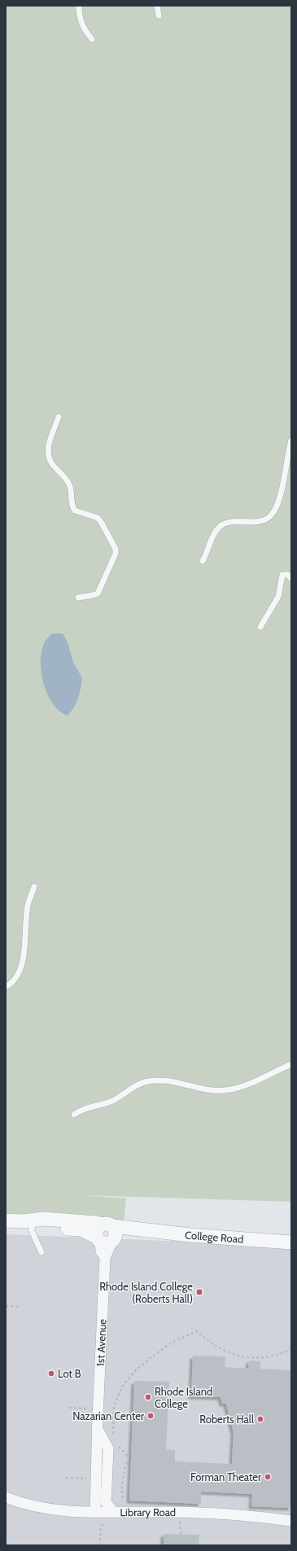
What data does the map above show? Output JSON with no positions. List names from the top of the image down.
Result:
{
  "streets": {
    "street": ["College Road", "1st Avenue", "Library Road"]
  },
  "crossings": [
    ["College Road", "1st Avenue"],
    ["1st Avenue", "Library Road"]
  ],
  "places": {
    "transit": ["Rhode Island College (Roberts Hall)"],
    "other": [
      "Lot B",
      "Rhode Island College",
      "Nazarian Center",
      "Roberts Hall",
      "Forman Theater"
    ]
  }
}
